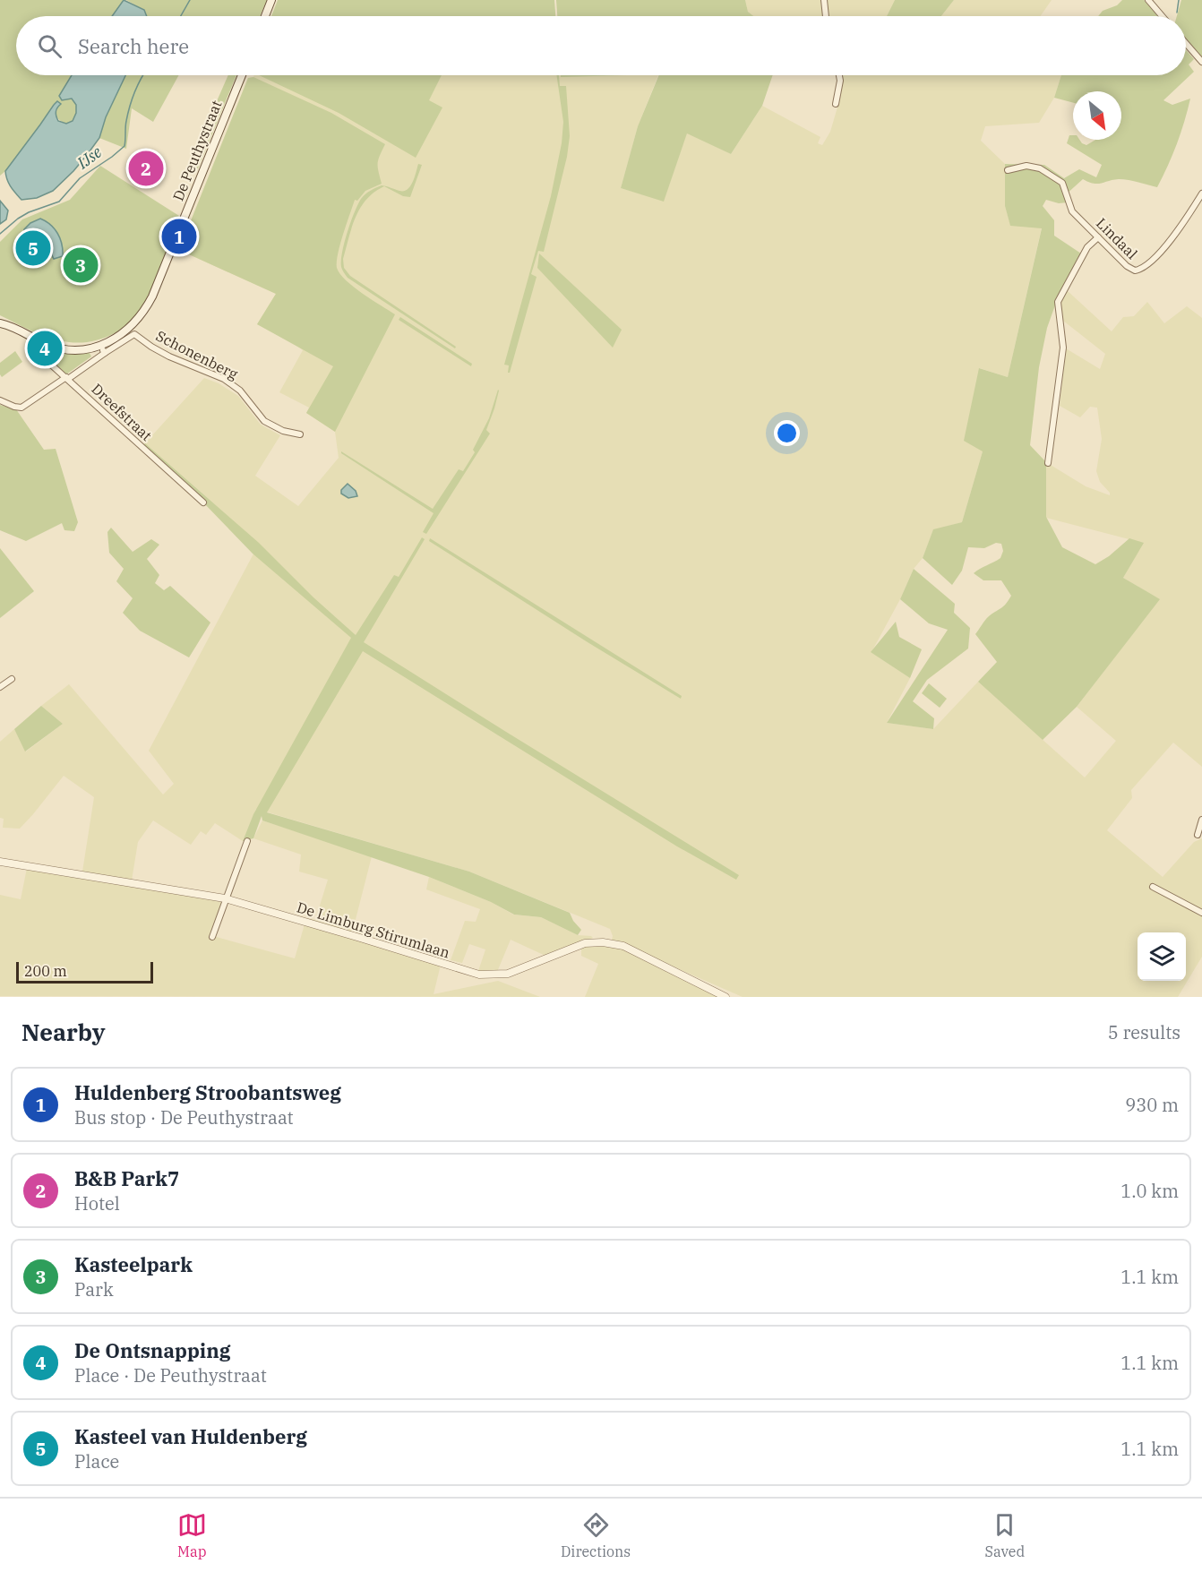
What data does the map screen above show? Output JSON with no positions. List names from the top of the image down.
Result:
{
  "streets": {
    "main road": ["De Peuthystraat"],
    "street": [
      "Lindaal",
      "Schonenberg",
      "Dreefstraat",
      "De Limburg Stirumlaan"
    ]
  },
  "crossings": [
    ["De Peuthystraat", "Schonenberg"],
    ["De Peuthystraat", "Dreefstraat"]
  ],
  "water": ["IJse"],
  "scale_bar": "200 m",
  "north": "bottom right",
  "page": {
    "search": "Search here",
    "pins": [
      "2",
      "1",
      "5",
      "3",
      "4"
    ],
    "scale": "200 m",
    "heading": ["Nearby", "5 results"],
    "list": [
      {
        "mark": "1",
        "name": "Huldenberg Stroobantsweg",
        "note": "Bus stop · De Peuthystraat",
        "value": "930 m"
      },
      {
        "mark": "2",
        "name": "B&B Park7",
        "note": "Hotel",
        "value": "1.0 km"
      },
      {
        "mark": "3",
        "name": "Kasteelpark",
        "note": "Park",
        "value": "1.1 km"
      },
      {
        "mark": "4",
        "name": "De Ontsnapping",
        "note": "Place · De Peuthystraat",
        "value": "1.1 km"
      },
      {
        "mark": "5",
        "name": "Kasteel van Huldenberg",
        "note": "Place",
        "value": "1.1 km"
      }
    ],
    "nav": ["Map", "Directions", "Saved"]
  }
}
